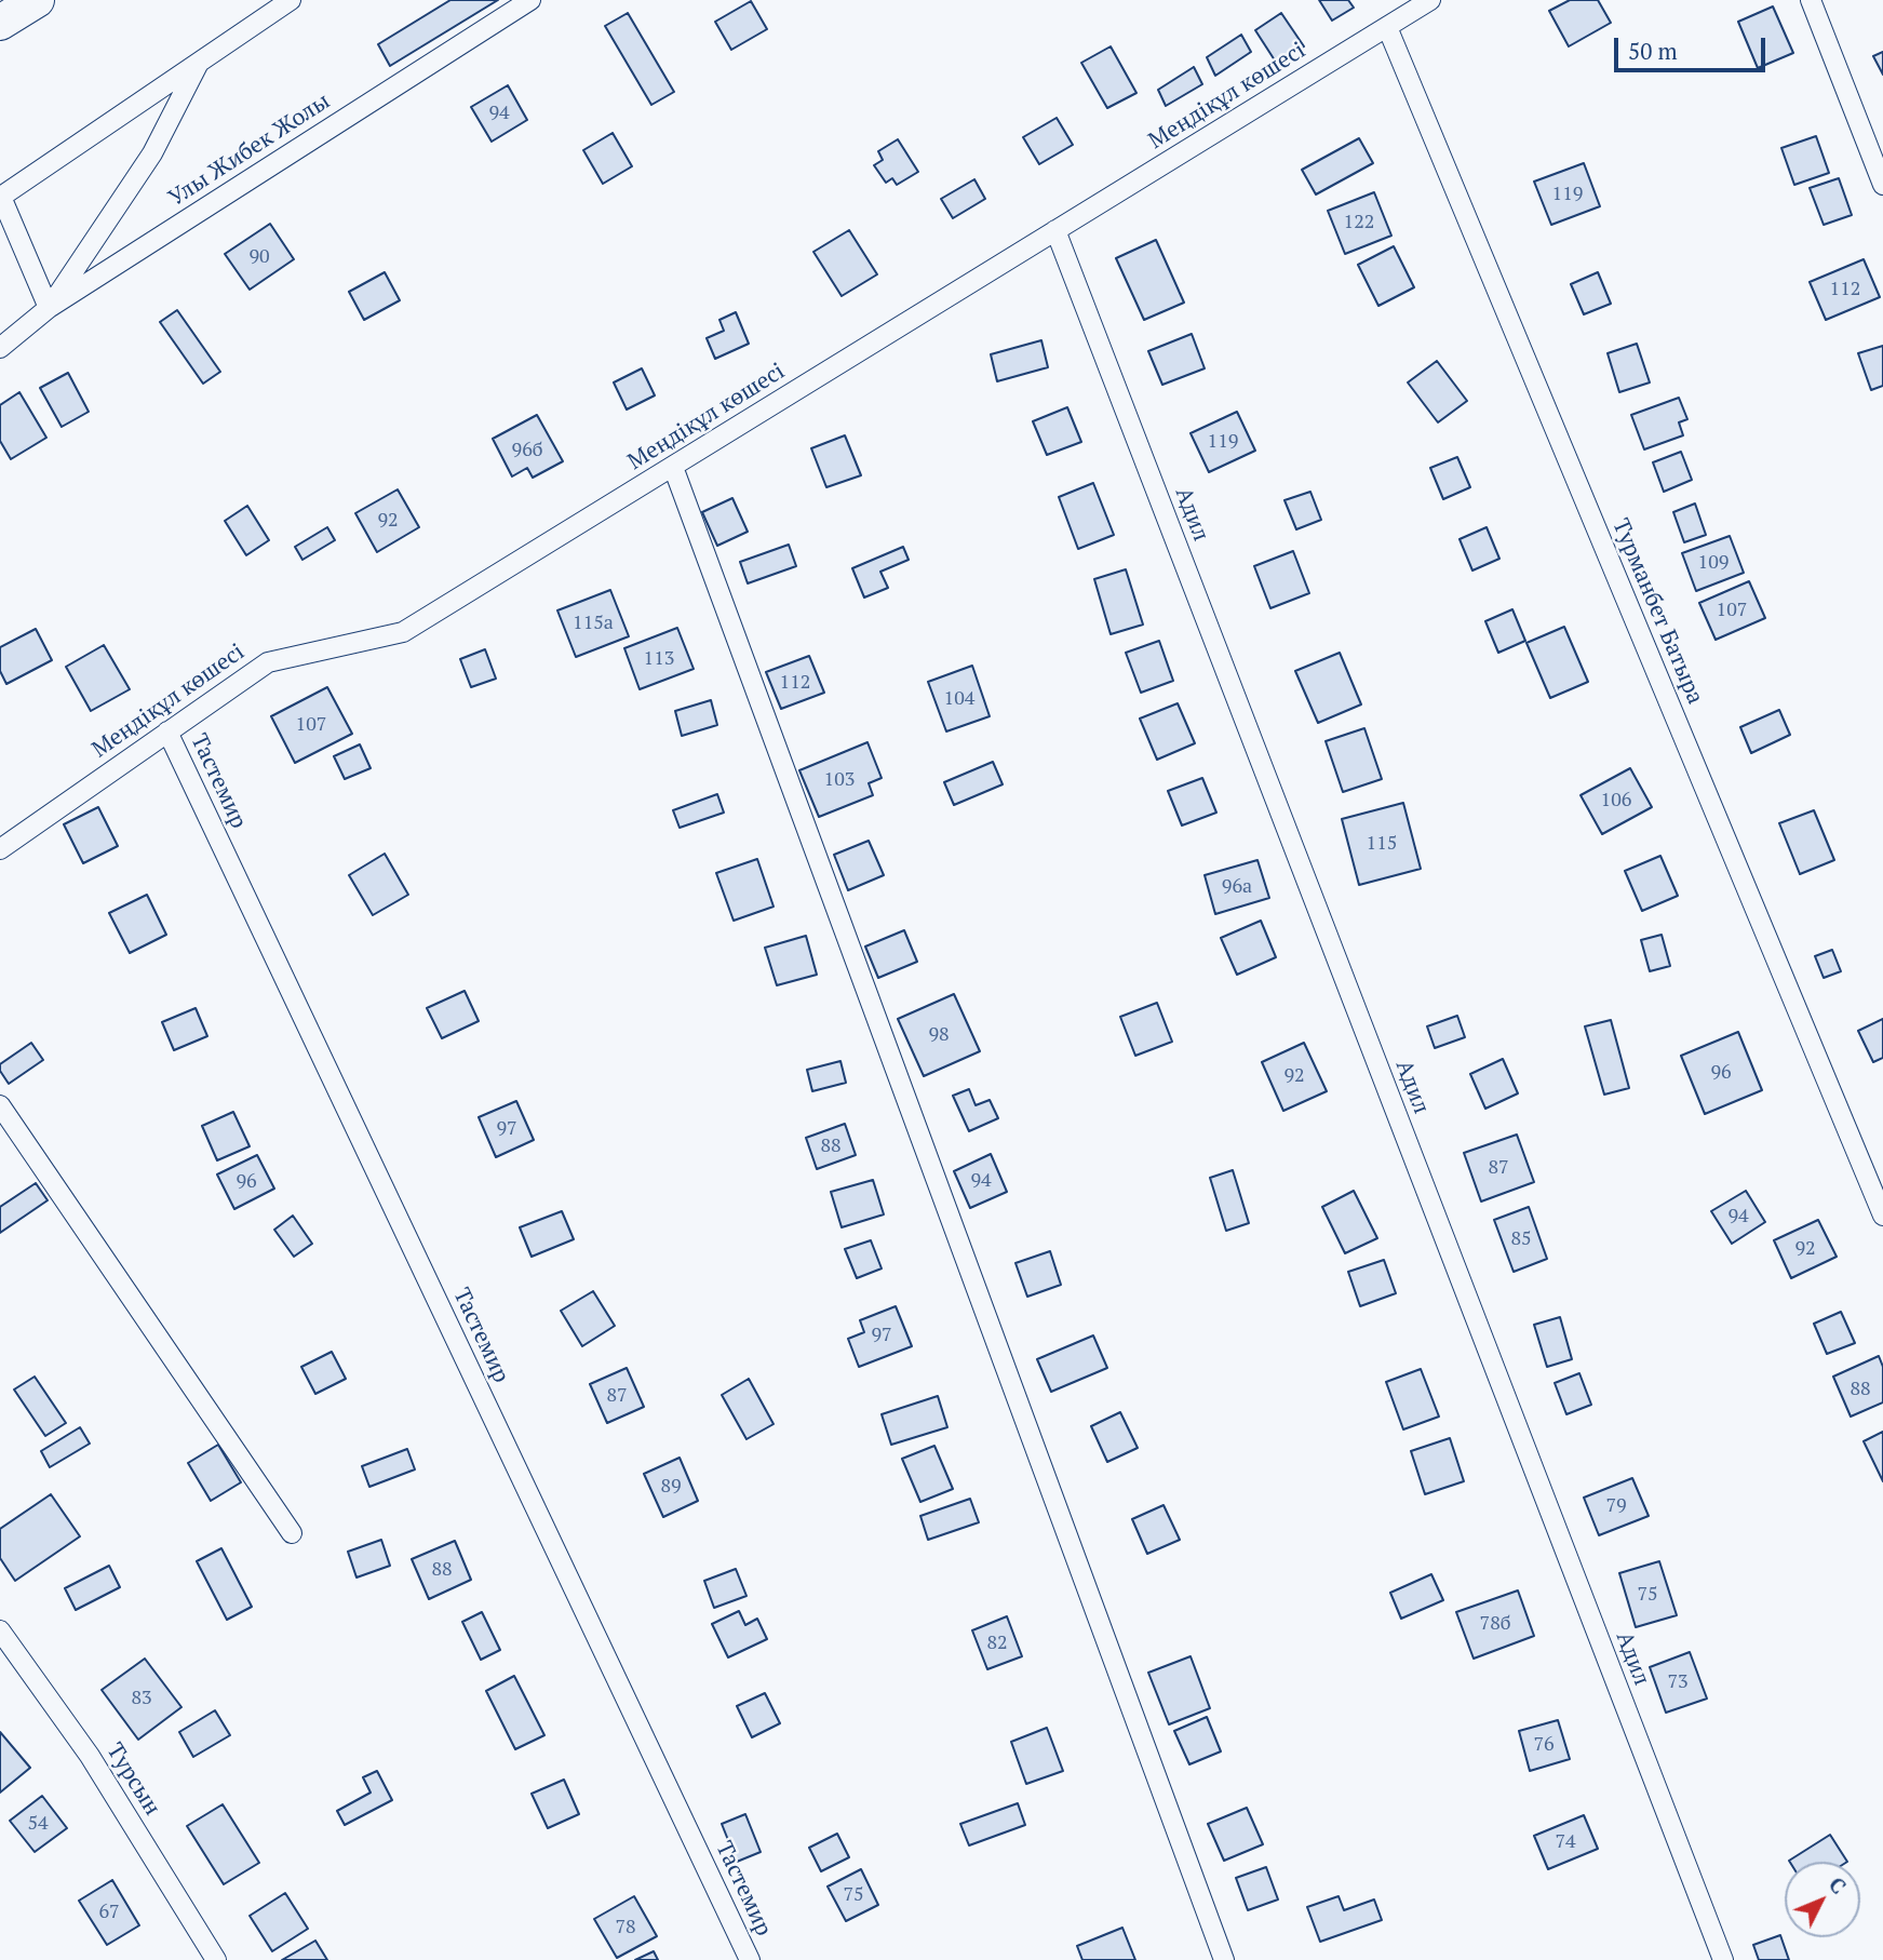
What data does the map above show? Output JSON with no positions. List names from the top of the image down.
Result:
{
  "streets": {
    "street": [
      "Меңдіқұл көшесі",
      "Улы Жибек Жолы",
      "Адил",
      "Турманбет Батыра",
      "Тастемир",
      "Турсын"
    ]
  },
  "crossings": [
    ["Меңдіқұл көшесі", "Адил"],
    ["Меңдіқұл көшесі", "Турманбет Батыра"],
    ["Меңдіқұл көшесі", "Тастемир"]
  ],
  "house_numbers": [
    "94",
    "119",
    "122",
    "90",
    "112",
    "119",
    "96б",
    "92",
    "109",
    "107",
    "115а",
    "113",
    "112",
    "104",
    "107",
    "103",
    "106",
    "115",
    "96а",
    "98",
    "96",
    "92",
    "97",
    "88",
    "87",
    "94",
    "96",
    "94",
    "85",
    "92",
    "97",
    "88",
    "87",
    "89",
    "79",
    "88",
    "75",
    "78б",
    "82",
    "73",
    "83",
    "76",
    "54",
    "74",
    "75",
    "67",
    "78"
  ],
  "scale_bar": "50 m",
  "north": "top right"
}
